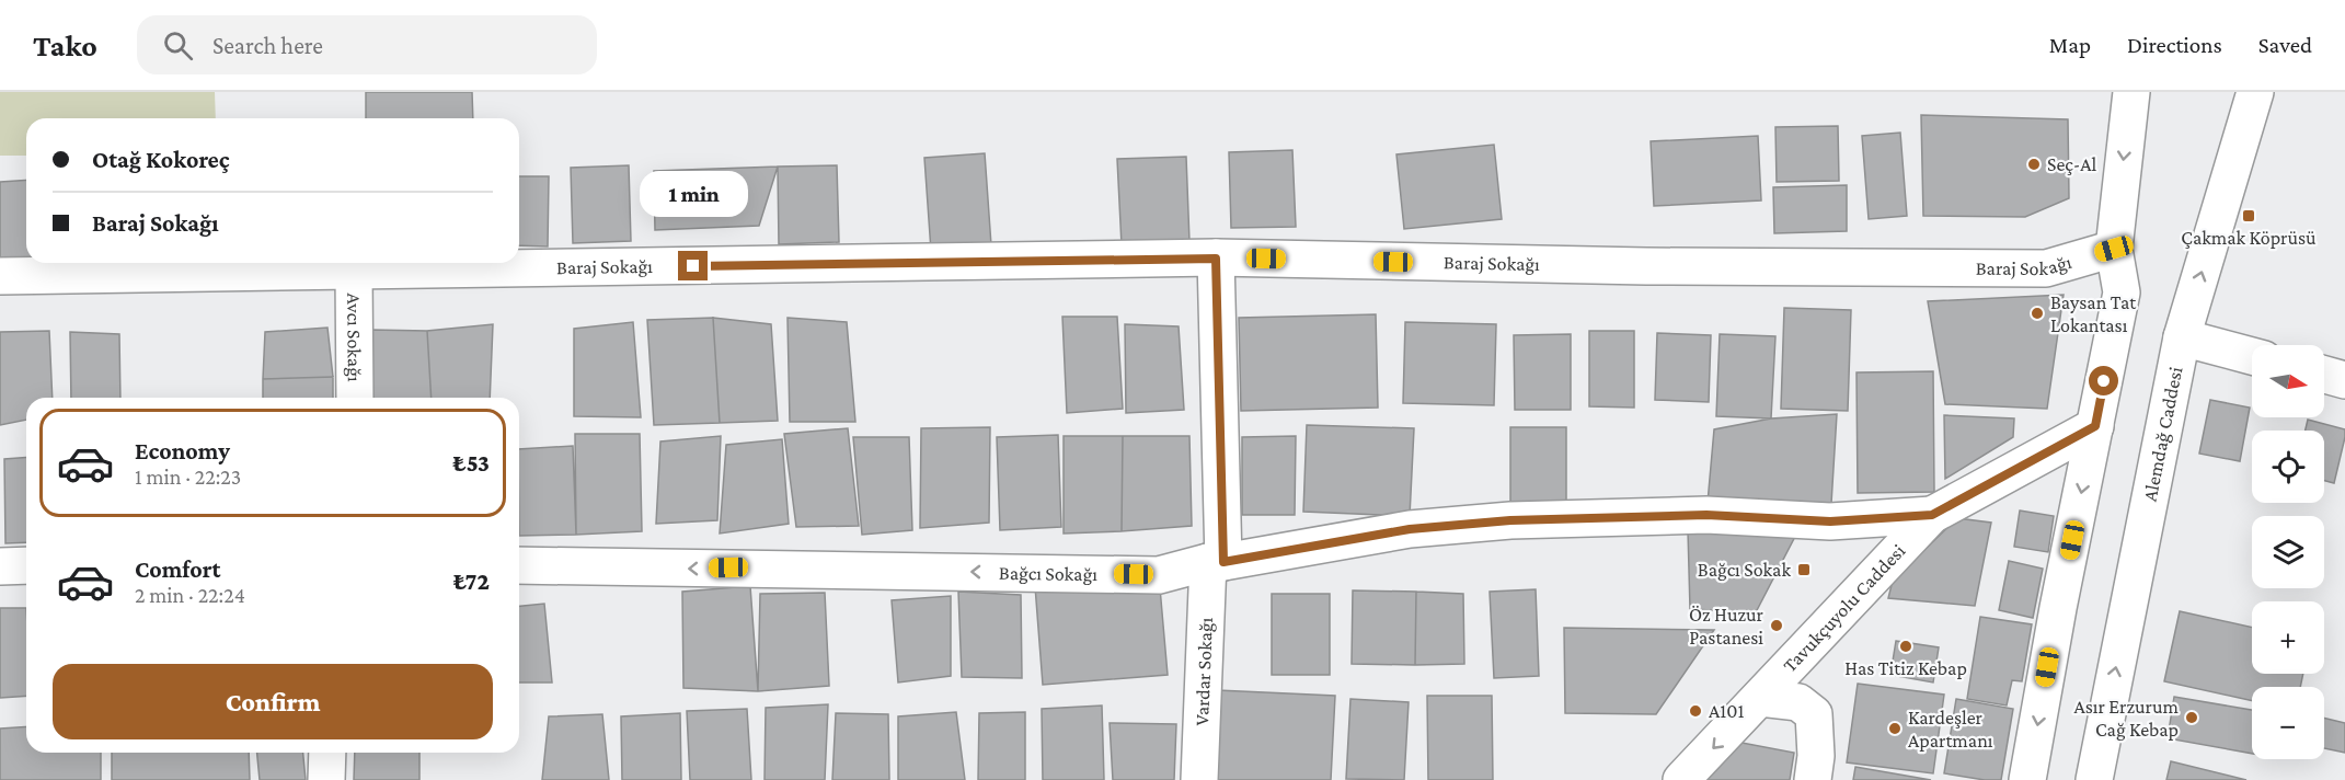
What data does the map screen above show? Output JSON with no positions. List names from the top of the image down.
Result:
{
  "streets": {
    "street": [
      "Baraj Sokağı",
      "Avcı Sokağı",
      "Alemdağ Caddesi",
      "Bağcı Sokağı",
      "Tavukçuyolu Caddesi",
      "Vardar Sokağı"
    ]
  },
  "crossings": [
    ["Baraj Sokağı", "Avcı Sokağı"],
    ["Baraj Sokağı", "Vardar Sokağı"],
    ["Bağcı Sokağı", "Tavukçuyolu Caddesi"],
    ["Bağcı Sokağı", "Vardar Sokağı"]
  ],
  "one_way": ["Bağcı Sokağı"],
  "places": {
    "other": [
      "Seç-Al",
      "Baysan Tat Lokantası",
      "Öz Huzur Pastanesi",
      "Has Titiz Kebap",
      "A101",
      "Asır Erzurum Cağ Kebap",
      "Kardeşler Apartmanı"
    ],
    "transit": ["Çakmak Köprüsü", "Bağcı Sokak"]
  },
  "north": "right",
  "page": {
    "header": "Tako",
    "search": "Search here",
    "nav": ["Map", "Directions", "Saved"],
    "banner": ["Otağ Kokoreç", "Baraj Sokağı"],
    "bubble": "1 min",
    "map_buttons": ["+", "−"],
    "list": [
      {
        "name": "Economy",
        "note": "1 min · 22:23",
        "value": "₺53"
      },
      {
        "name": "Comfort",
        "note": "2 min · 22:24",
        "value": "₺72"
      }
    ],
    "buttons": "Confirm"
  }
}
